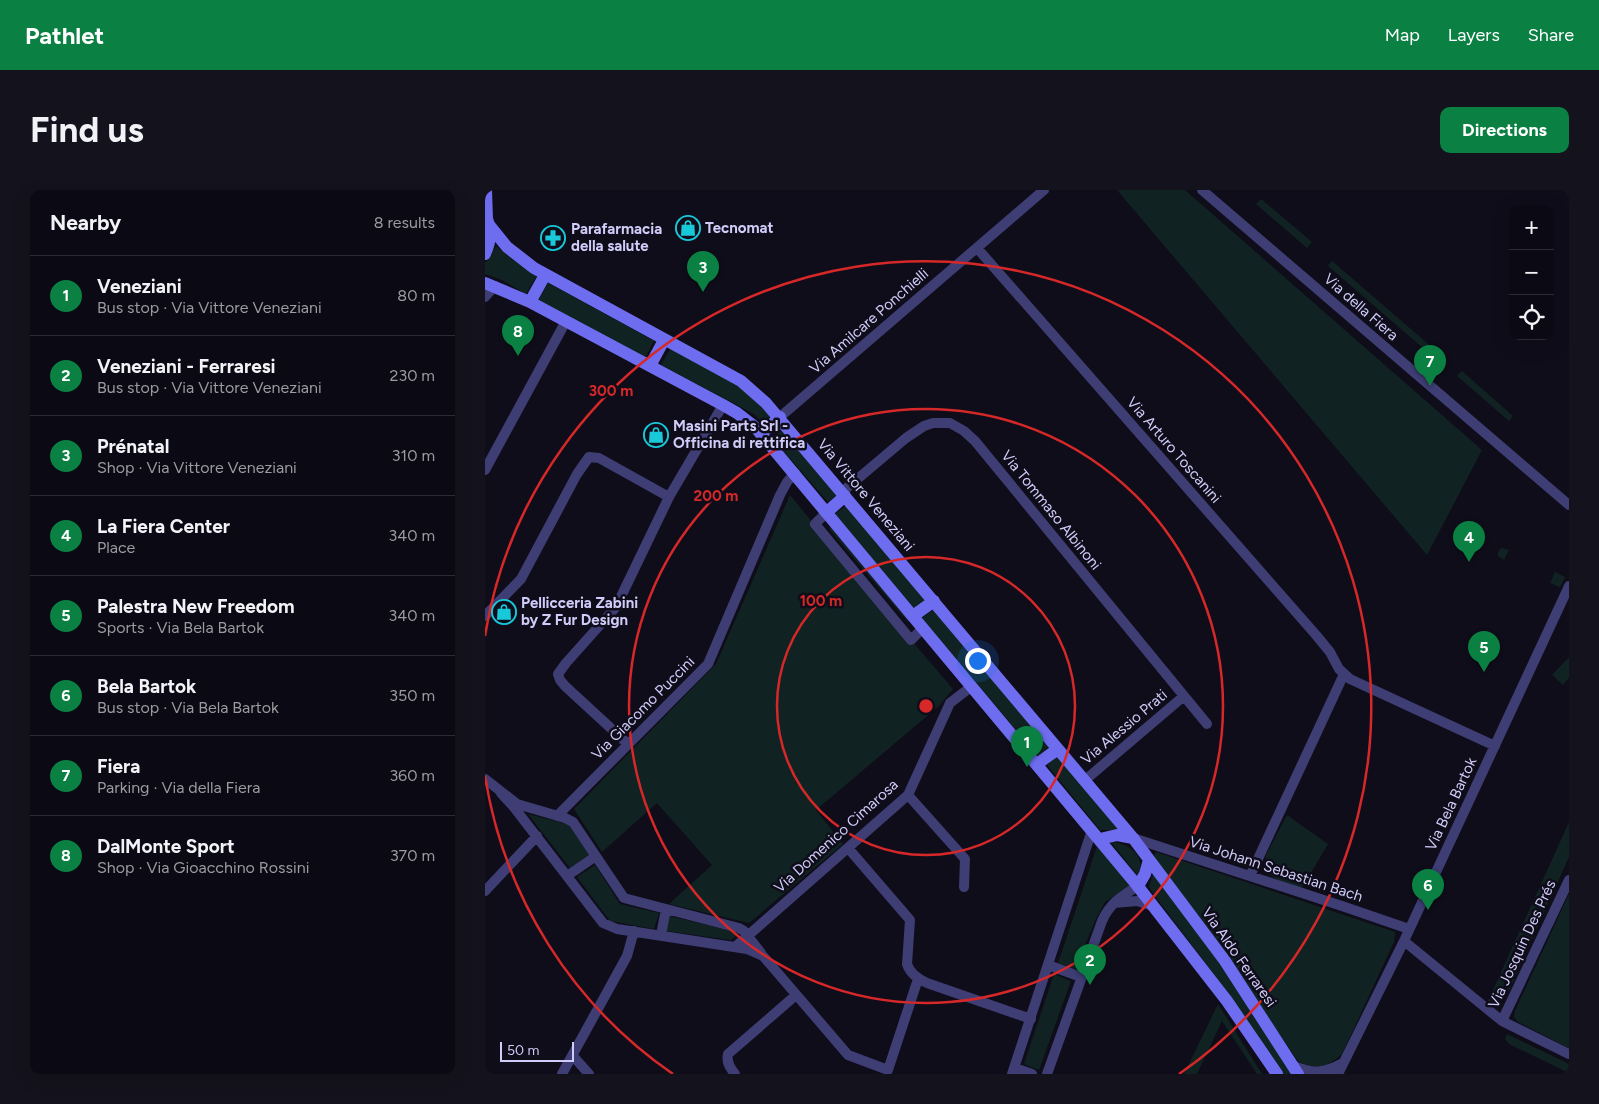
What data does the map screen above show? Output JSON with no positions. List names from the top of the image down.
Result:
{
  "streets": {
    "main road": ["Via Vittore Veneziani", "Via Aldo Ferraresi"],
    "street": [
      "Via della Fiera",
      "Via Amilcare Ponchielli",
      "Via Arturo Toscanini",
      "Via Tommaso Albinoni",
      "Via Giacomo Puccini",
      "Via Alessio Prati",
      "Via Bela Bartok",
      "Via Domenico Cimarosa",
      "Via Johann Sebastian Bach",
      "Via Josquin Des Prés"
    ]
  },
  "crossings": [
    ["Via Amilcare Ponchielli", "Via Arturo Toscanini"],
    ["Via Amilcare Ponchielli", "Via Vittore Veneziani"],
    ["Via Arturo Toscanini", "Via Bela Bartok"],
    ["Via Vittore Veneziani", "Via Tommaso Albinoni"],
    ["Via Vittore Veneziani", "Via Alessio Prati"],
    ["Via Vittore Veneziani", "Via Johann Sebastian Bach"],
    ["Via Vittore Veneziani", "Via Aldo Ferraresi"],
    ["Via Tommaso Albinoni", "Via Alessio Prati"],
    ["Via Bela Bartok", "Via Johann Sebastian Bach"]
  ],
  "places": {
    "shop": ["Tecnomat", "Masini Parts Srl - Officina di rettifica", "Pellicceria Zabini by Z Fur Design"],
    "pharmacy": ["Parafarmacia della salute"]
  },
  "scale_bar": "50 m",
  "page": {
    "header": "Pathlet",
    "nav": ["Map", "Layers", "Share"],
    "buttons": "Directions",
    "title": "Find us",
    "heading": ["Nearby", "8 results"],
    "map_buttons": ["+", "−"],
    "pins": [
      "3",
      "8",
      "7",
      "4",
      "5",
      "1",
      "6",
      "2"
    ],
    "list": [
      {
        "mark": "1",
        "name": "Veneziani",
        "note": "Bus stop · Via Vittore Veneziani",
        "value": "80 m"
      },
      {
        "mark": "2",
        "name": "Veneziani - Ferraresi",
        "note": "Bus stop · Via Vittore Veneziani",
        "value": "230 m"
      },
      {
        "mark": "3",
        "name": "Prénatal",
        "note": "Shop · Via Vittore Veneziani",
        "value": "310 m"
      },
      {
        "mark": "4",
        "name": "La Fiera Center",
        "note": "Place",
        "value": "340 m"
      },
      {
        "mark": "5",
        "name": "Palestra New Freedom",
        "note": "Sports · Via Bela Bartok",
        "value": "340 m"
      },
      {
        "mark": "6",
        "name": "Bela Bartok",
        "note": "Bus stop · Via Bela Bartok",
        "value": "350 m"
      },
      {
        "mark": "7",
        "name": "Fiera",
        "note": "Parking · Via della Fiera",
        "value": "360 m"
      },
      {
        "mark": "8",
        "name": "DalMonte Sport",
        "note": "Shop · Via Gioacchino Rossini",
        "value": "370 m"
      }
    ],
    "scale": "50 m"
  },
  "rings": ["300 m", "200 m", "100 m"]
}
